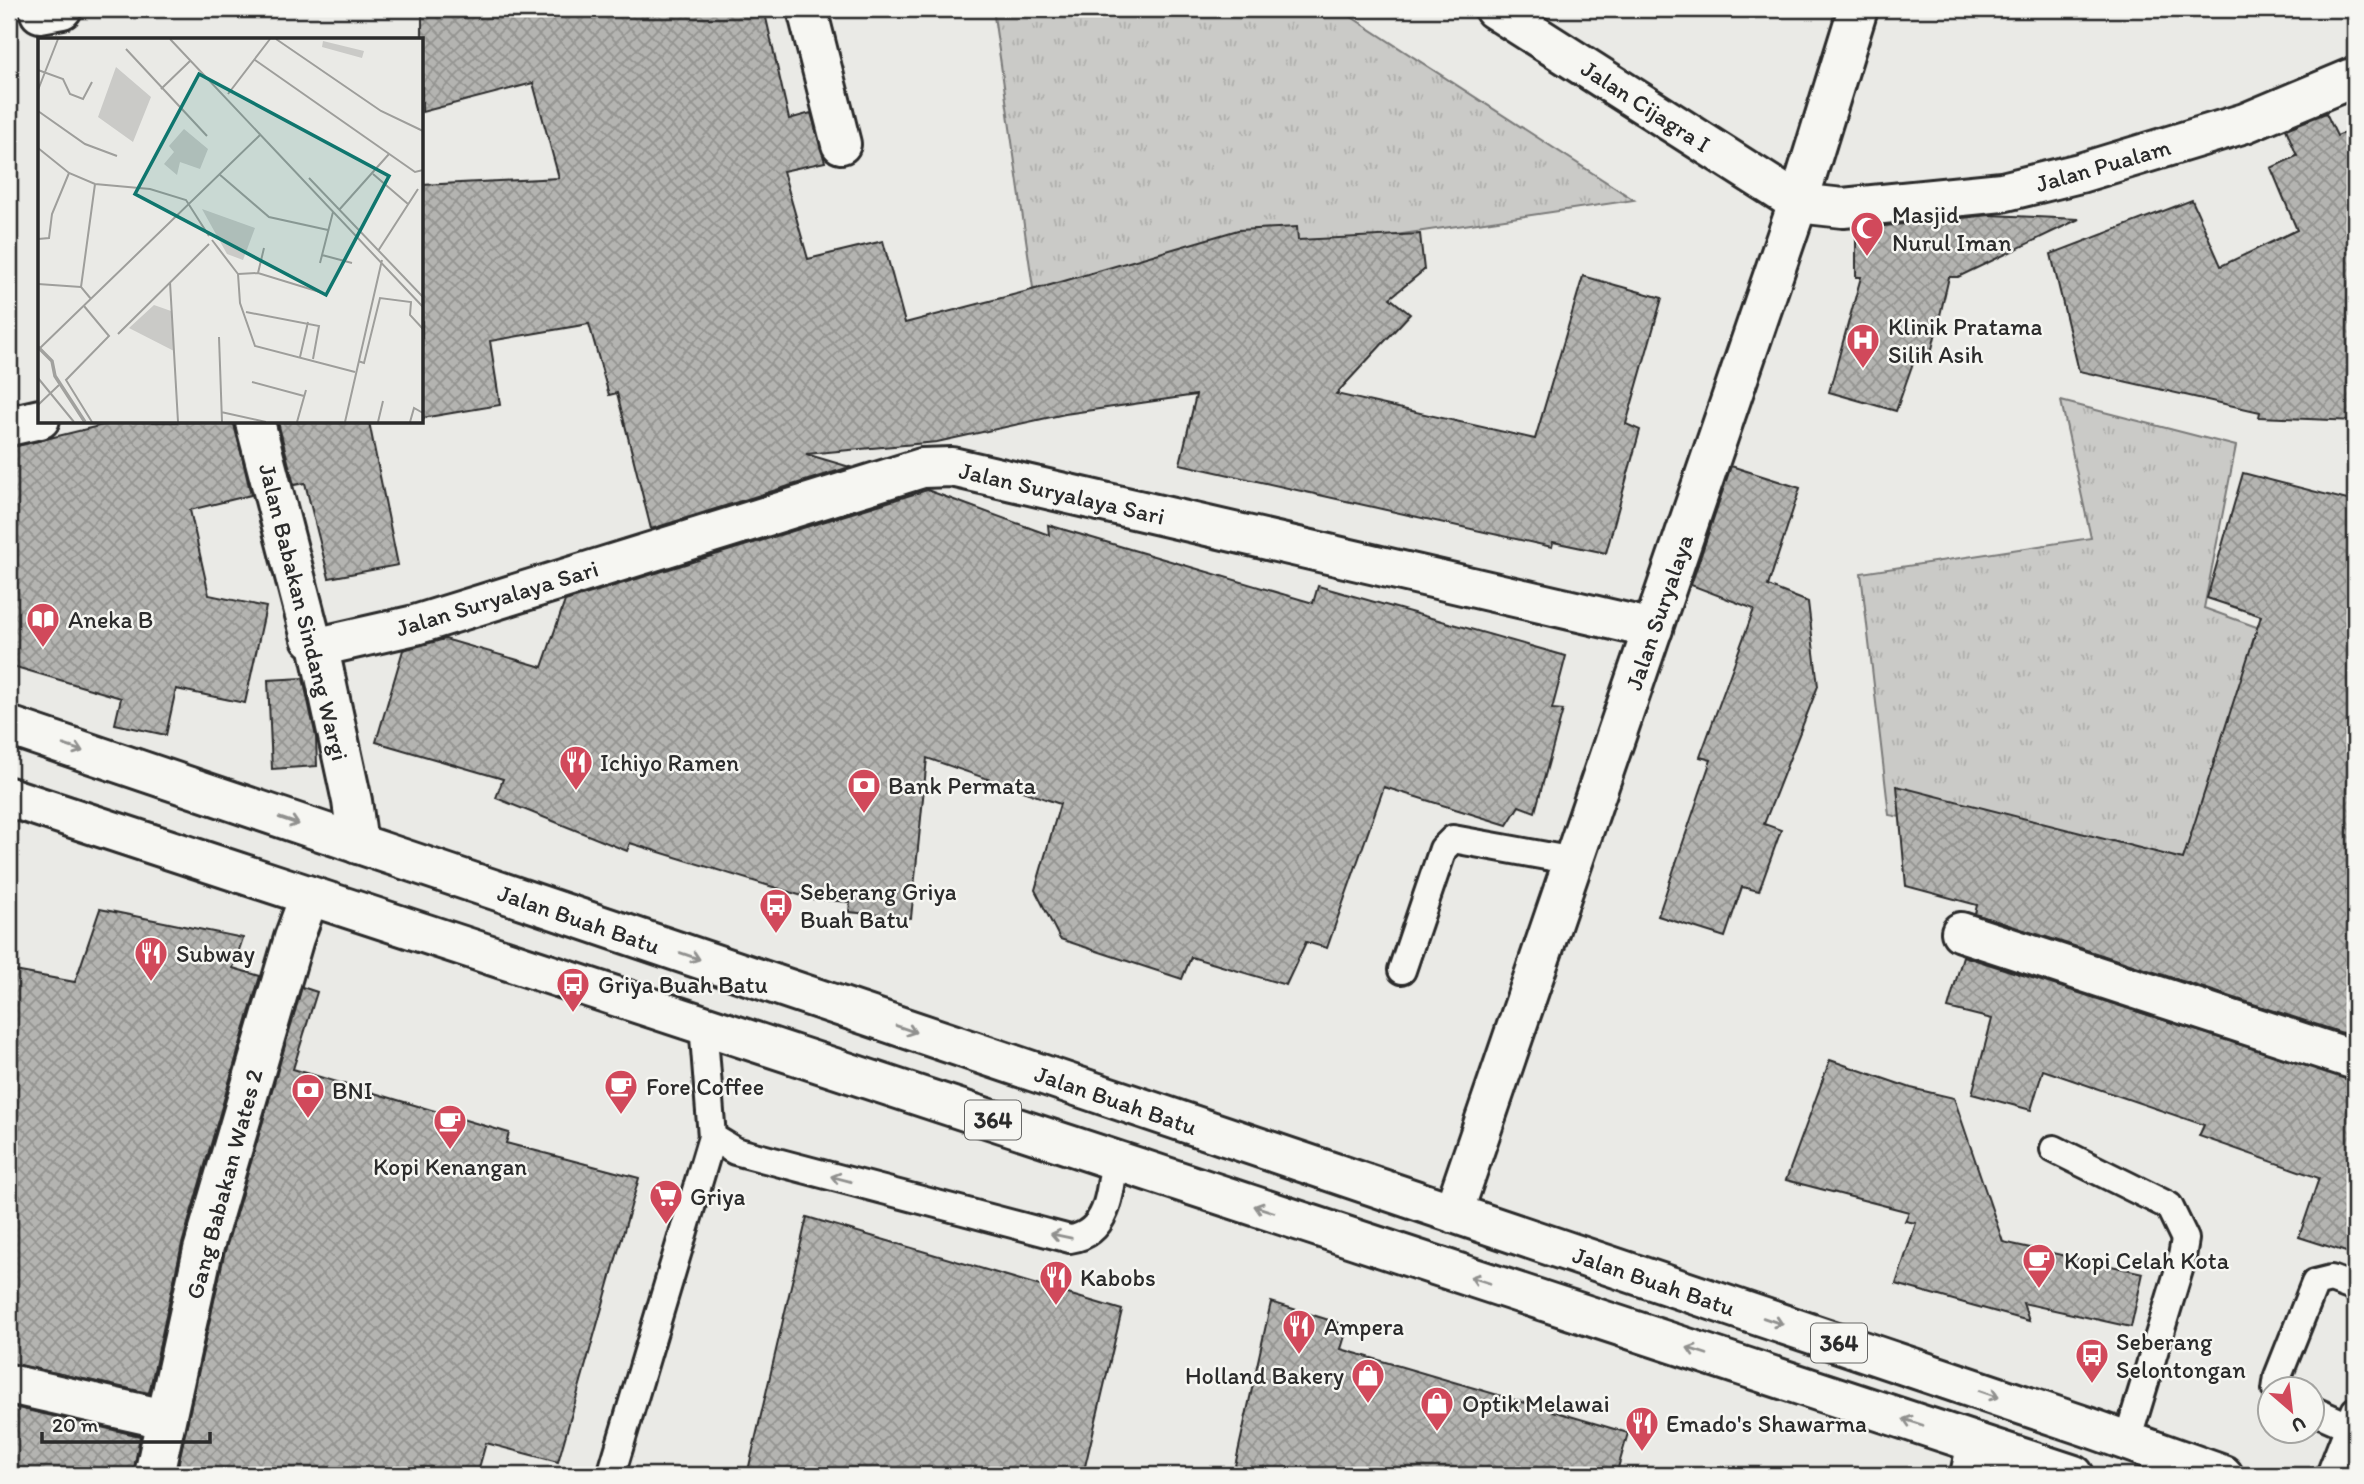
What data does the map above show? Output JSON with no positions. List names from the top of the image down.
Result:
{
  "streets": {
    "street": [
      "Jalan Cijagra I",
      "Jalan Pualam",
      "Jalan Suryalaya Sari",
      "Jalan Babakan Sindang Wargi",
      "Jalan Suryalaya",
      "Jalan Buah Batu",
      "364",
      "Gang Babakan Wates 2"
    ]
  },
  "crossings": [
    ["Jalan Cijagra I", "Jalan Pualam"],
    ["Jalan Cijagra I", "Jalan Suryalaya"],
    ["Jalan Pualam", "Jalan Suryalaya"],
    ["Jalan Suryalaya Sari", "Jalan Babakan Sindang Wargi"],
    ["Jalan Suryalaya Sari", "Jalan Suryalaya"],
    ["Jalan Babakan Sindang Wargi", "Jalan Buah Batu"],
    ["Jalan Suryalaya", "Jalan Buah Batu"],
    ["364", "Gang Babakan Wates 2"]
  ],
  "places": {
    "mosque": ["Masjid Nurul Iman"],
    "hospital": ["Klinik Pratama Silih Asih"],
    "library": ["Aneka B"],
    "restaurant": [
      "Ichiyo Ramen",
      "Subway",
      "Kabobs",
      "Ampera",
      "Emado's Shawarma"
    ],
    "bank": ["Bank Permata", "BNI"],
    "bus stop": ["Seberang Griya Buah Batu", "Griya Buah Batu", "Seberang Selontongan"],
    "cafe": ["Fore Coffee", "Kopi Kenangan", "Kopi Celah Kota"],
    "supermarket": ["Griya"],
    "shop": ["Holland Bakery", "Optik Melawai"]
  },
  "scale_bar": "20 m",
  "north": "bottom right"
}
